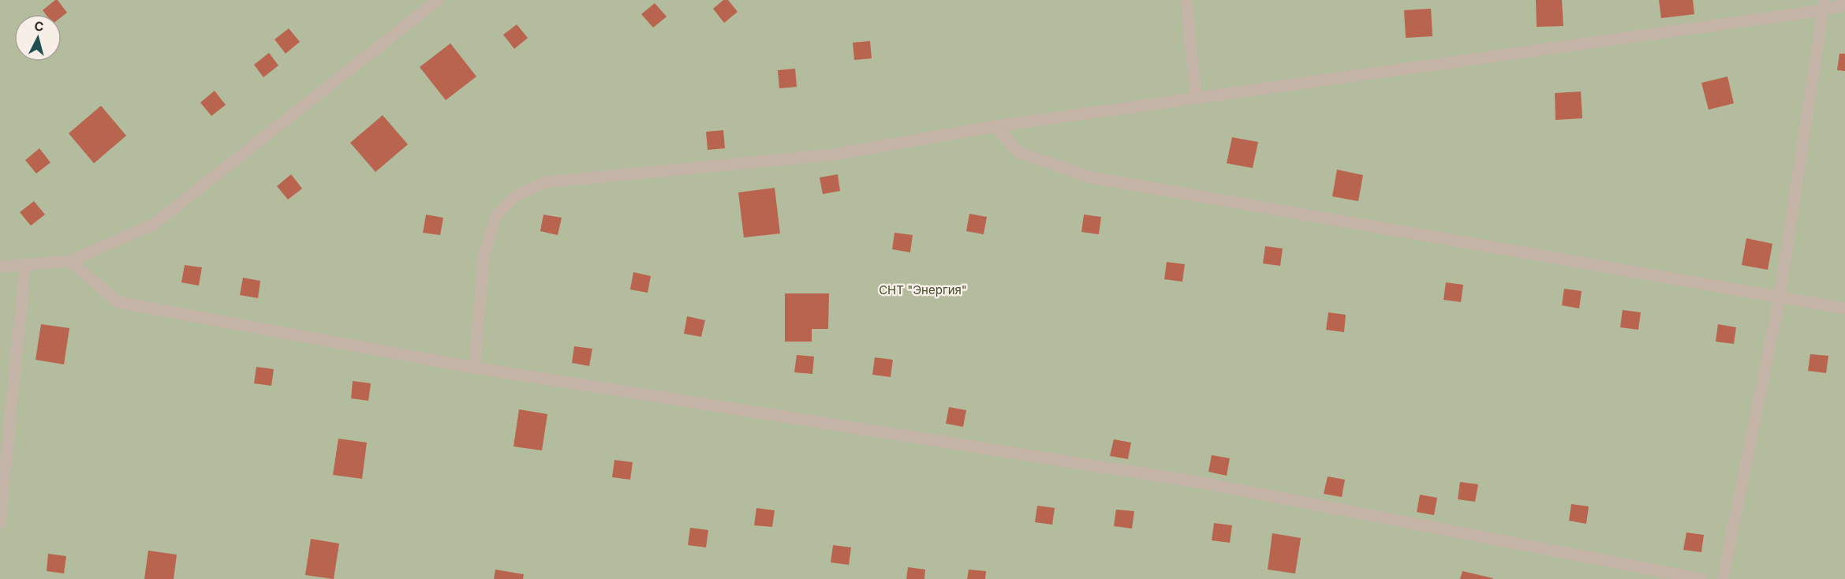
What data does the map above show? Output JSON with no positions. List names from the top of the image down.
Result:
{
  "parks": ["СНТ \"Энергия\""],
  "north": "top"
}
